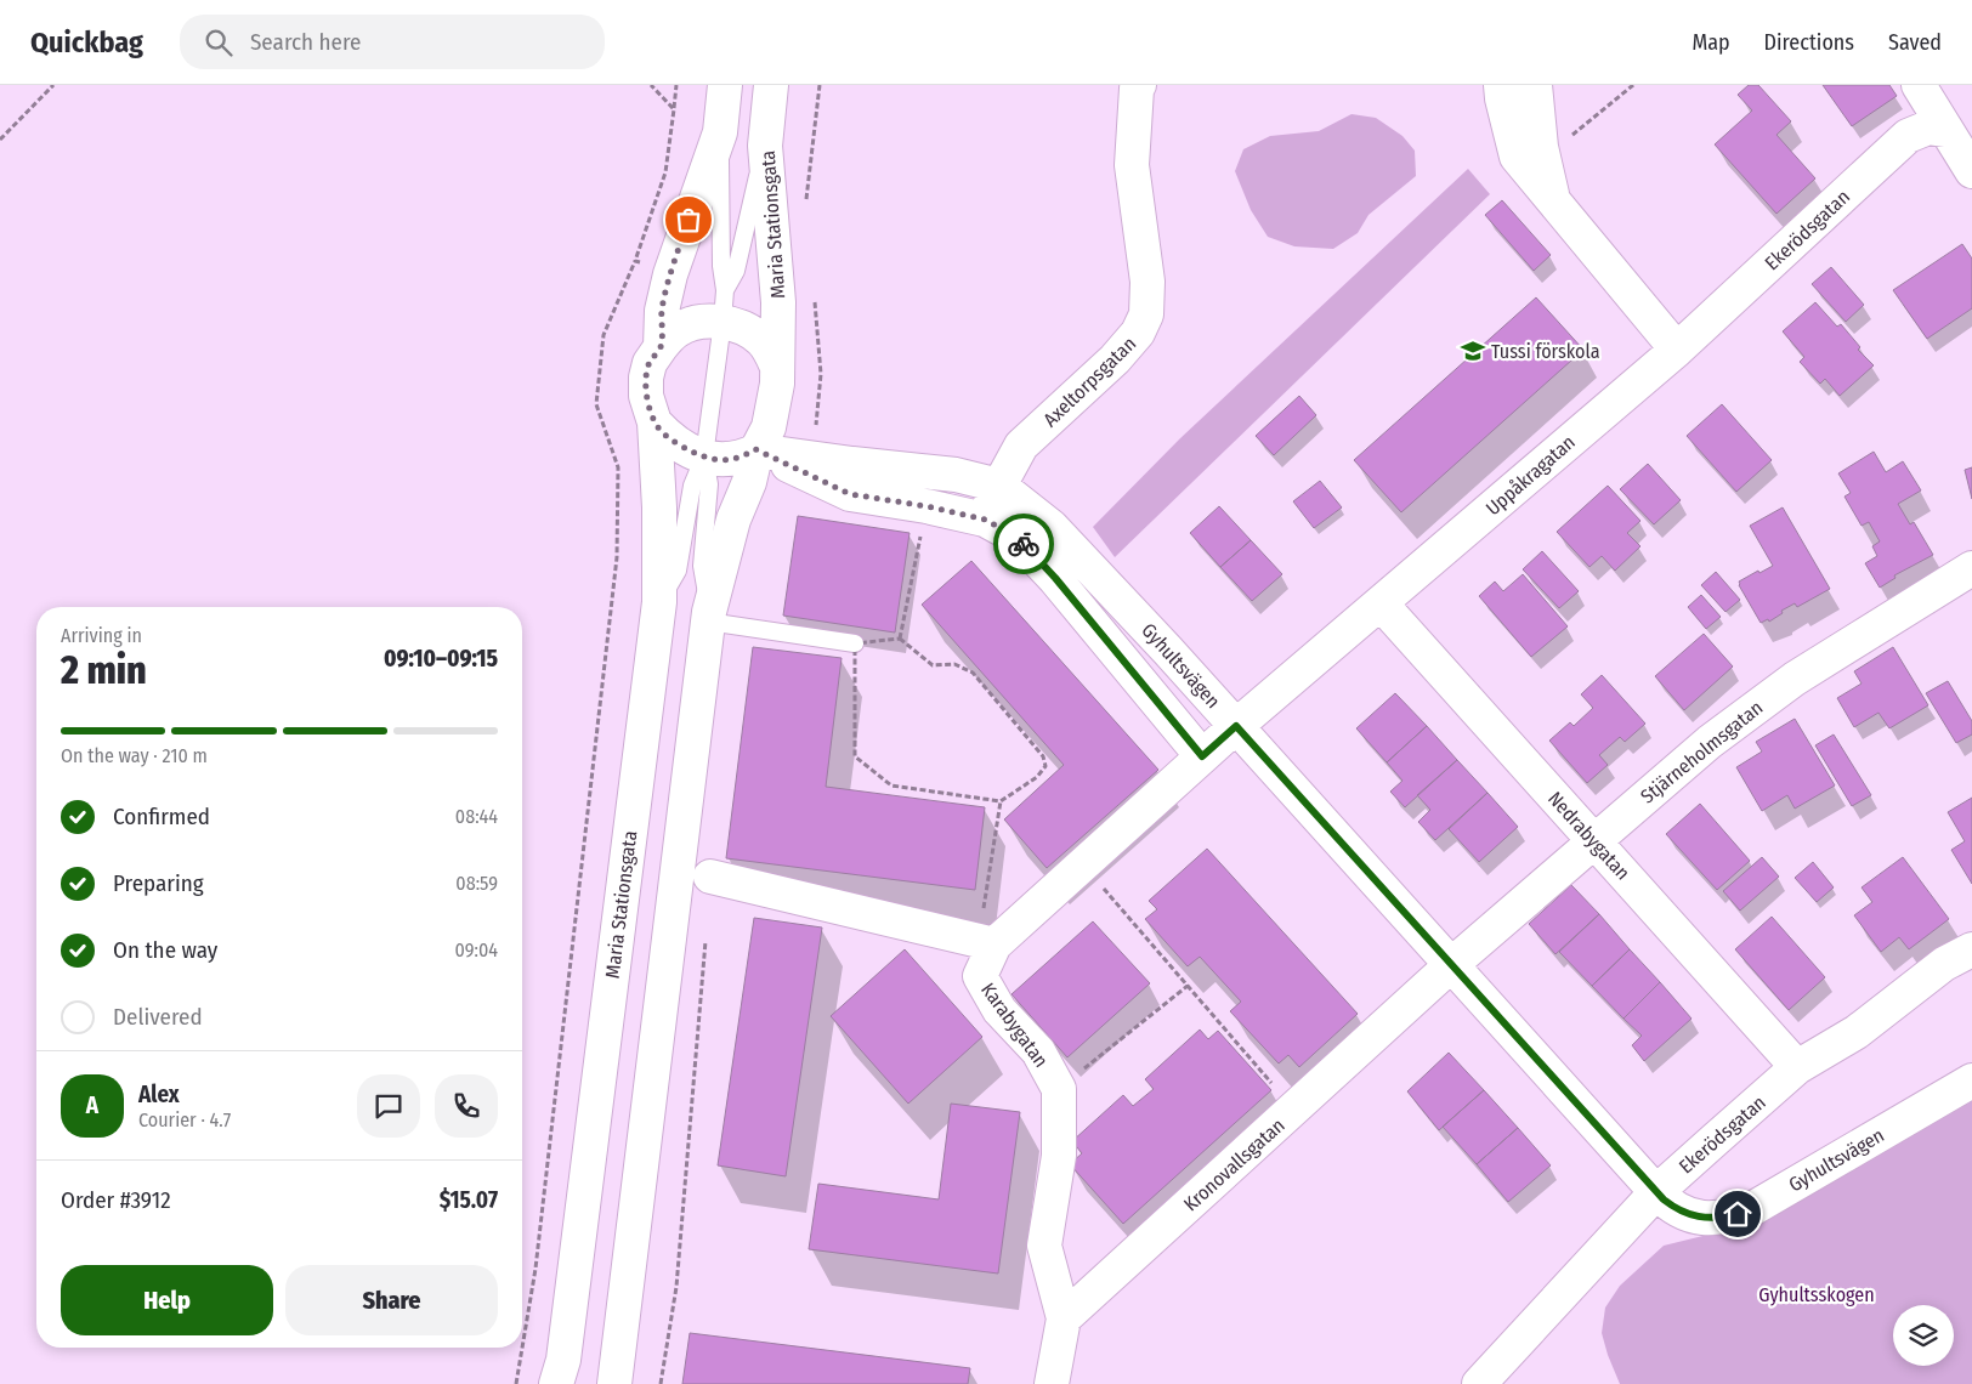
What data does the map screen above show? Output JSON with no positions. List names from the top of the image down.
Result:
{
  "streets": {
    "street": [
      "Maria Stationsgata",
      "Ekerödsgatan",
      "Axeltorpsgatan",
      "Uppåkragatan",
      "Gyhultsvägen",
      "Stjärneholmsgatan",
      "Nedrabygatan",
      "Karabygatan",
      "Kronovallsgatan"
    ]
  },
  "crossings": [
    ["Maria Stationsgata", "Gyhultsvägen"],
    ["Ekerödsgatan", "Uppåkragatan"],
    ["Ekerödsgatan", "Gyhultsvägen"],
    ["Ekerödsgatan", "Nedrabygatan"],
    ["Axeltorpsgatan", "Gyhultsvägen"],
    ["Uppåkragatan", "Gyhultsvägen"],
    ["Uppåkragatan", "Nedrabygatan"],
    ["Uppåkragatan", "Karabygatan"],
    ["Gyhultsvägen", "Stjärneholmsgatan"],
    ["Gyhultsvägen", "Karabygatan"],
    ["Gyhultsvägen", "Kronovallsgatan"],
    ["Stjärneholmsgatan", "Nedrabygatan"],
    ["Stjärneholmsgatan", "Kronovallsgatan"],
    ["Karabygatan", "Kronovallsgatan"]
  ],
  "parks": ["Gyhultsskogen"],
  "places": {
    "school or university": ["Tussi förskola"]
  },
  "page": {
    "header": "Quickbag",
    "search": "Search here",
    "nav": ["Map", "Directions", "Saved"],
    "heading": ["2 min", "Arriving in", "09:10–09:15"],
    "panel": [
      "Alex",
      "Courier · 4.7",
      "Order #3912",
      "$15.07"
    ],
    "bar": "On the way · 210 m",
    "list": [
      ["Confirmed", "08:44"],
      ["Preparing", "08:59"],
      ["On the way", "09:04"],
      "Delivered"
    ],
    "round": "A",
    "buttons": ["Help", "Share"]
  }
}
